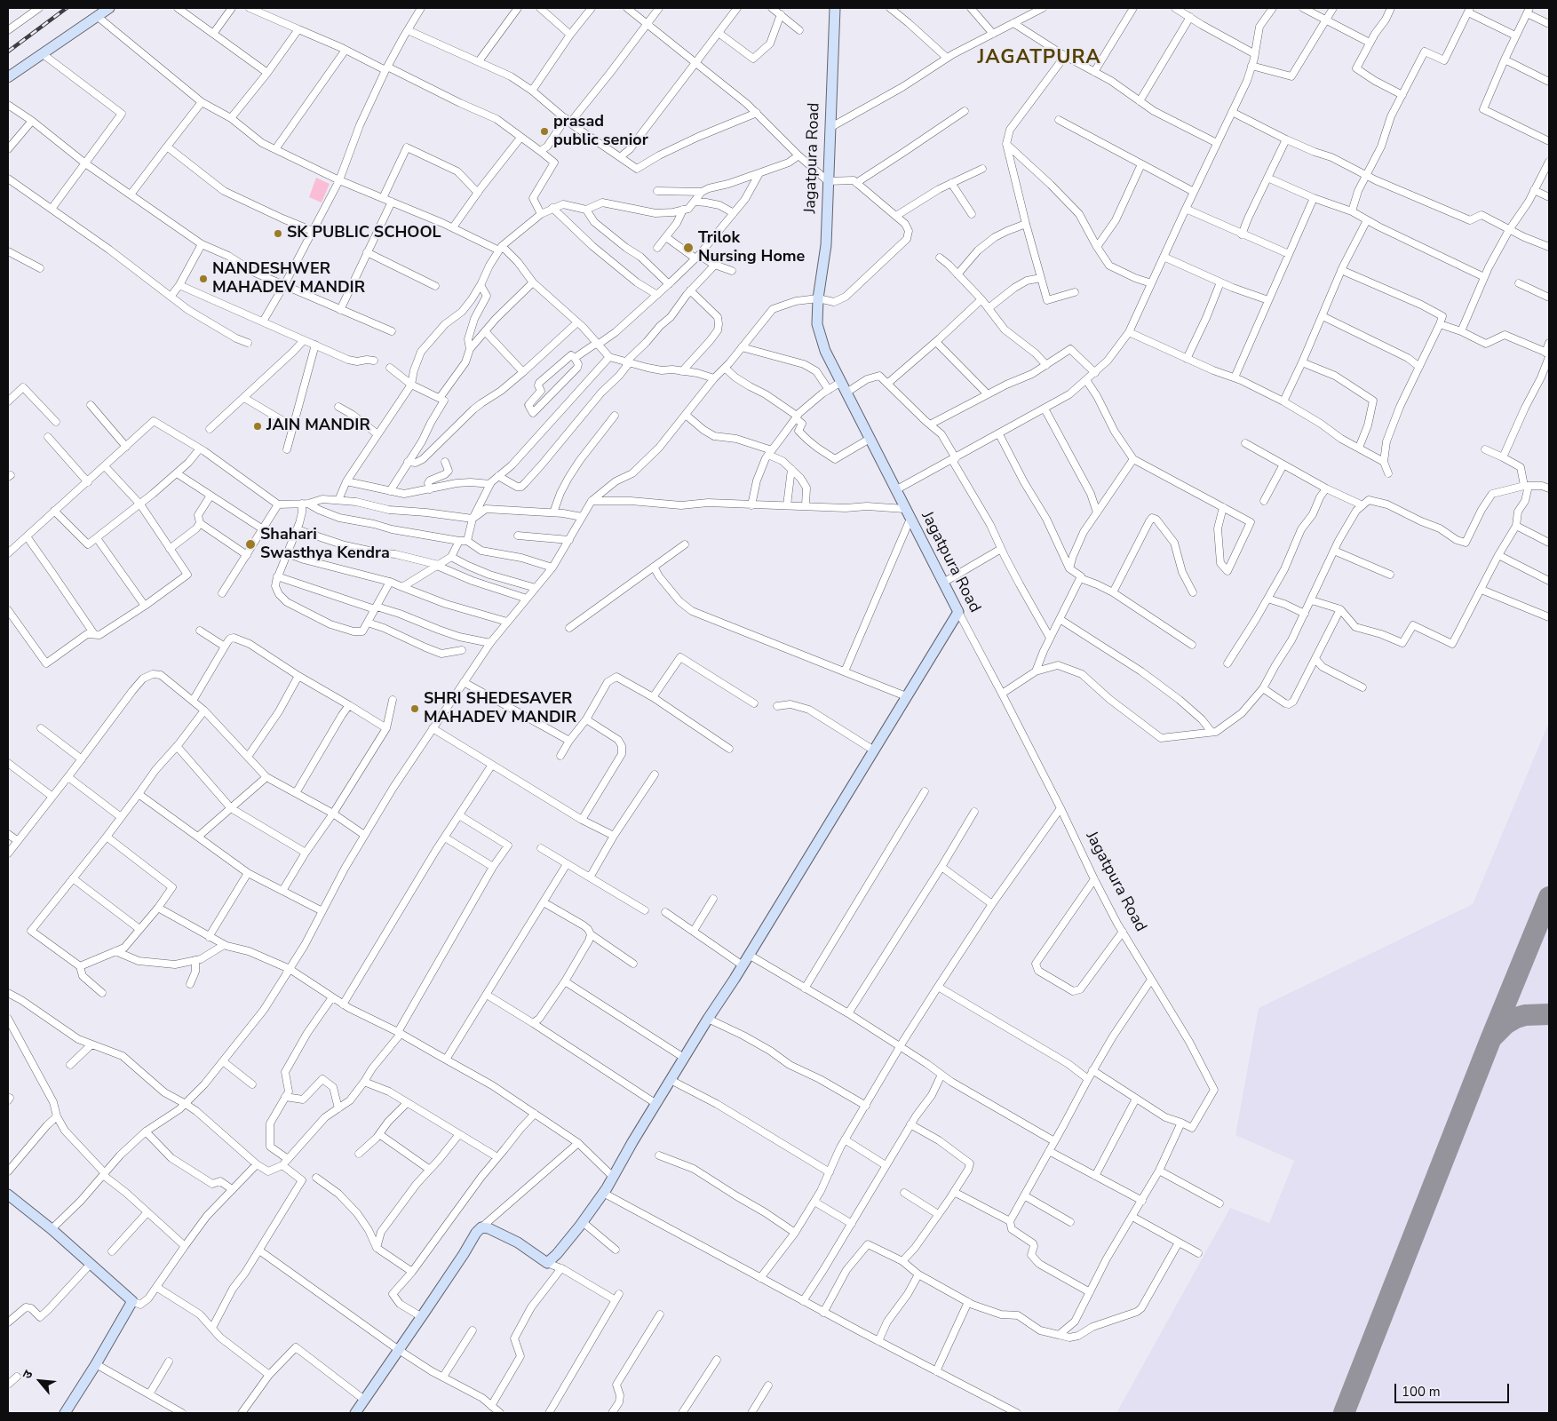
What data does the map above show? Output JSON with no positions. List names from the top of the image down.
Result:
{
  "streets": {
    "street": ["Jagatpura Road"]
  },
  "districts": ["JAGATPURA"],
  "places": [
    "prasad public senior",
    "SK PUBLIC SCHOOL",
    "Trilok Nursing Home",
    "NANDESHWER MAHADEV MANDIR",
    "JAIN MANDIR",
    "Shahari Swasthya Kendra",
    "SHRI SHEDESAVER MAHADEV MANDIR"
  ],
  "scale_bar": "100 m",
  "north": "top left"
}
